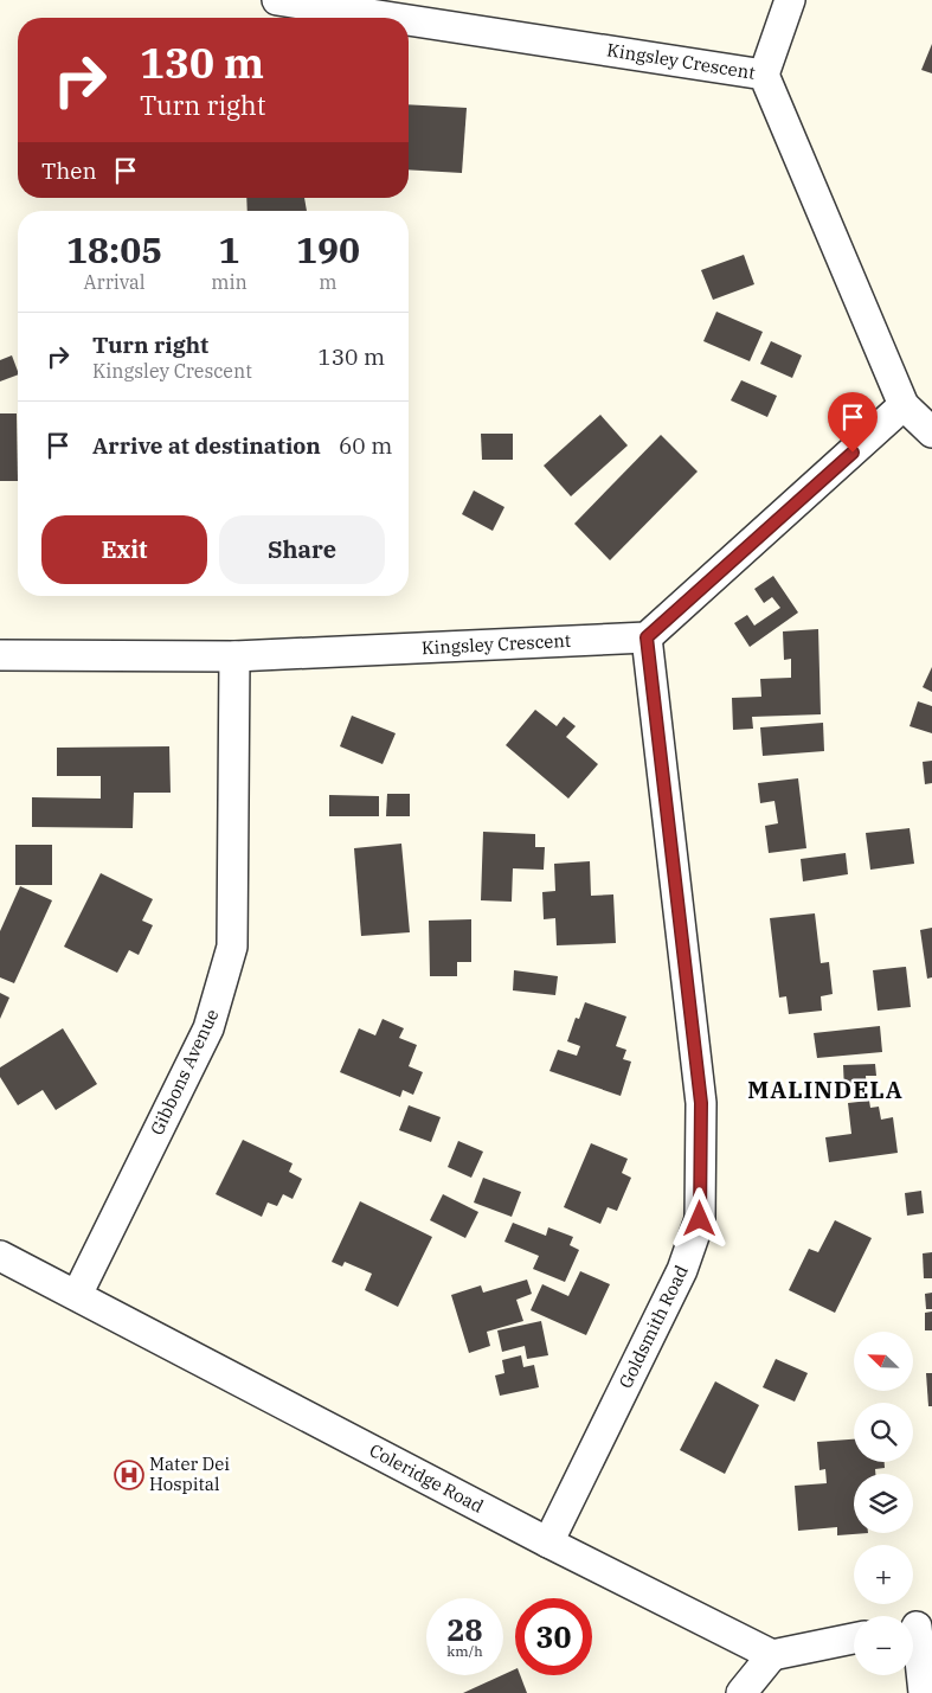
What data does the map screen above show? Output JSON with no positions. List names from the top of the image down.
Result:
{
  "streets": {
    "street": [
      "Kingsley Crescent",
      "Gibbons Avenue",
      "Goldsmith Road",
      "Coleridge Road"
    ]
  },
  "crossings": [
    ["Kingsley Crescent", "Gibbons Avenue"],
    ["Kingsley Crescent", "Goldsmith Road"],
    ["Gibbons Avenue", "Coleridge Road"],
    ["Goldsmith Road", "Coleridge Road"]
  ],
  "districts": ["MALINDELA"],
  "places": {
    "hospital": ["Mater Dei Hospital"]
  },
  "north": "top left",
  "page": {
    "turn": ["130 m", "Turn right"],
    "then": "Then",
    "eta": [
      "18:05",
      "Arrival",
      "1",
      "min",
      "190",
      "m"
    ],
    "list": [
      {
        "name": "Turn right",
        "note": "Kingsley Crescent",
        "value": "130 m"
      },
      {
        "name": "Arrive at destination",
        "value": "60 m"
      }
    ],
    "buttons": ["Exit", "Share"],
    "map_buttons": ["+", "−"],
    "speed": "28 km/h",
    "limit": "30"
  }
}
